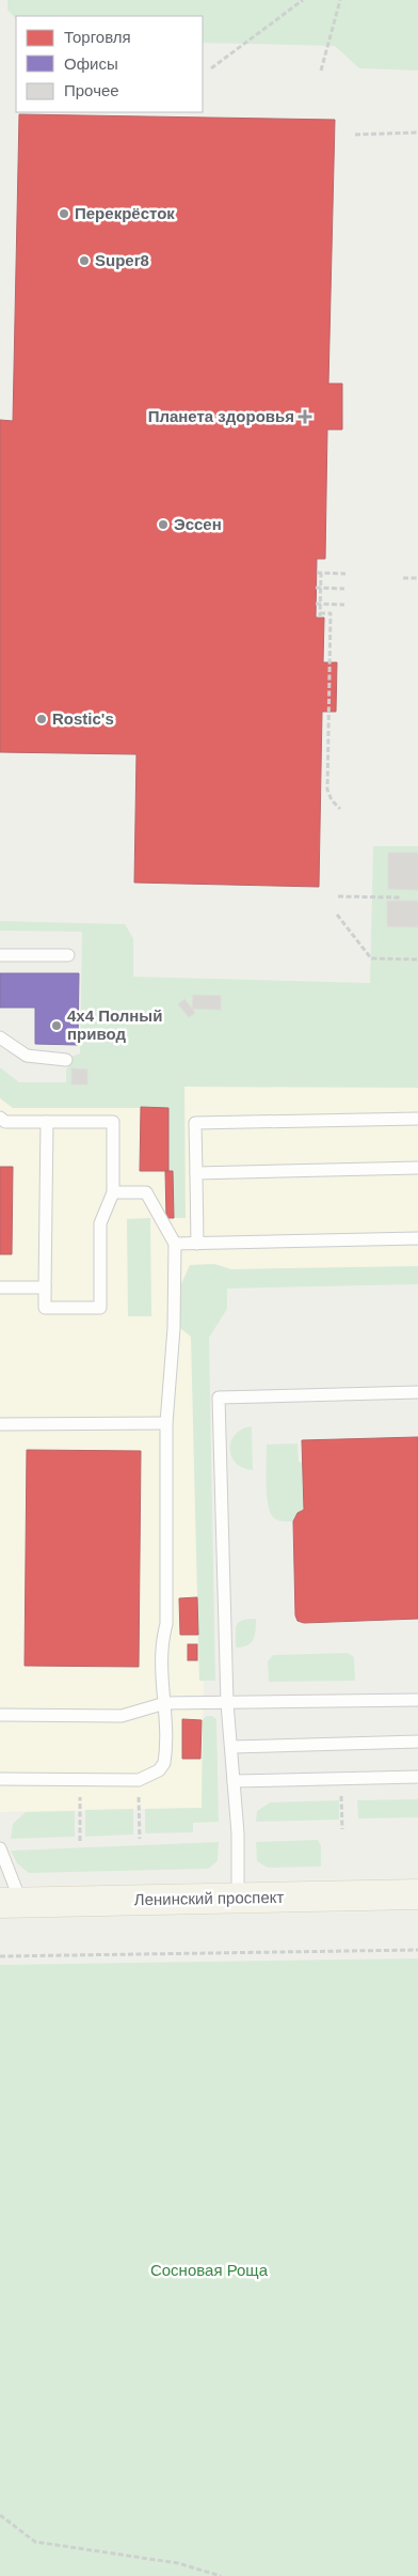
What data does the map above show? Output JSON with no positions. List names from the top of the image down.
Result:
{
  "streets": {
    "main road": ["Ленинский проспект"]
  },
  "parks": ["Сосновая Роща"],
  "places": {
    "other": [
      "Перекрёсток",
      "Super8",
      "Эссен",
      "Rostic's",
      "4x4 Полный привод"
    ],
    "health": ["Планета здоровья"]
  },
  "legend": ["Торговля", "Офисы", "Прочее"]
}
